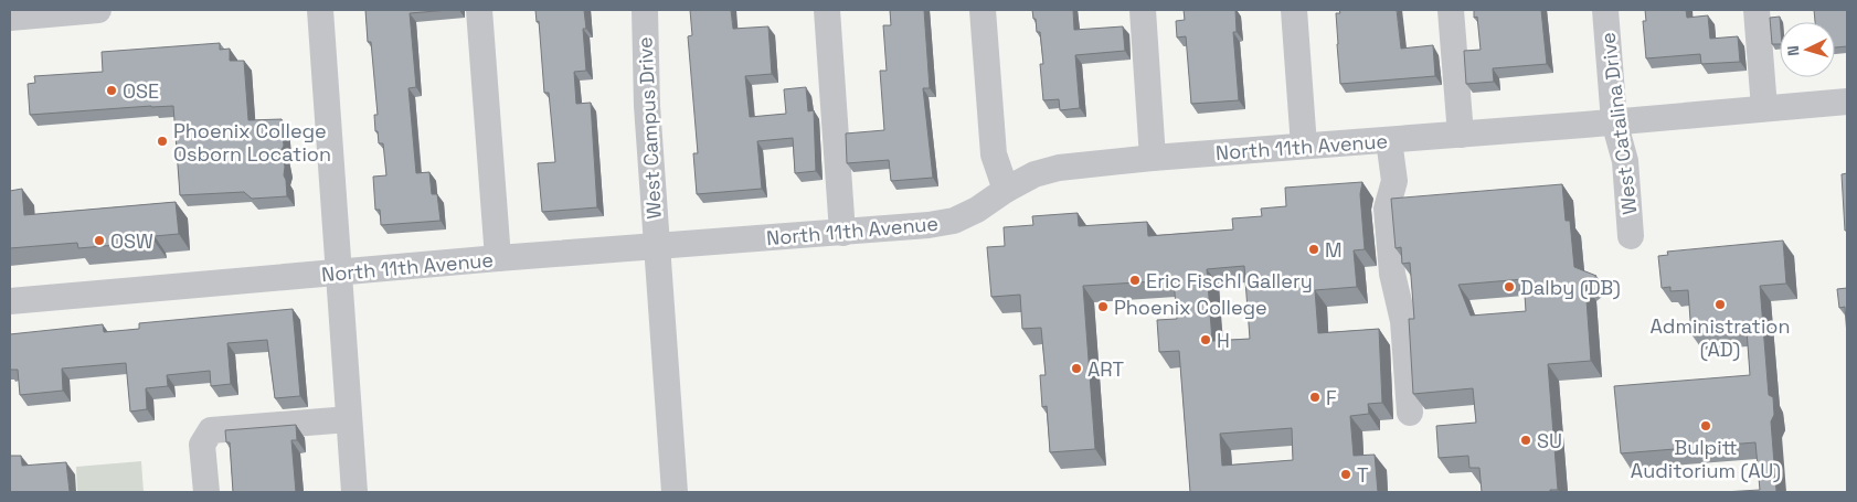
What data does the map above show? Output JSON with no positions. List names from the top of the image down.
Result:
{
  "streets": {
    "street": ["West Catalina Drive", "West Campus Drive", "North 11th Avenue"]
  },
  "crossings": [
    ["West Catalina Drive", "North 11th Avenue"],
    ["West Campus Drive", "North 11th Avenue"]
  ],
  "places": [
    "OSE",
    "Phoenix College Osborn Location",
    "OSW",
    "M",
    "Eric Fischl Gallery",
    "Dalby (DB)",
    "Administration (AD)",
    "Phoenix College",
    "H",
    "ART",
    "F",
    "Bulpitt Auditorium (AU)",
    "SU",
    "T"
  ],
  "north": "left"
}
